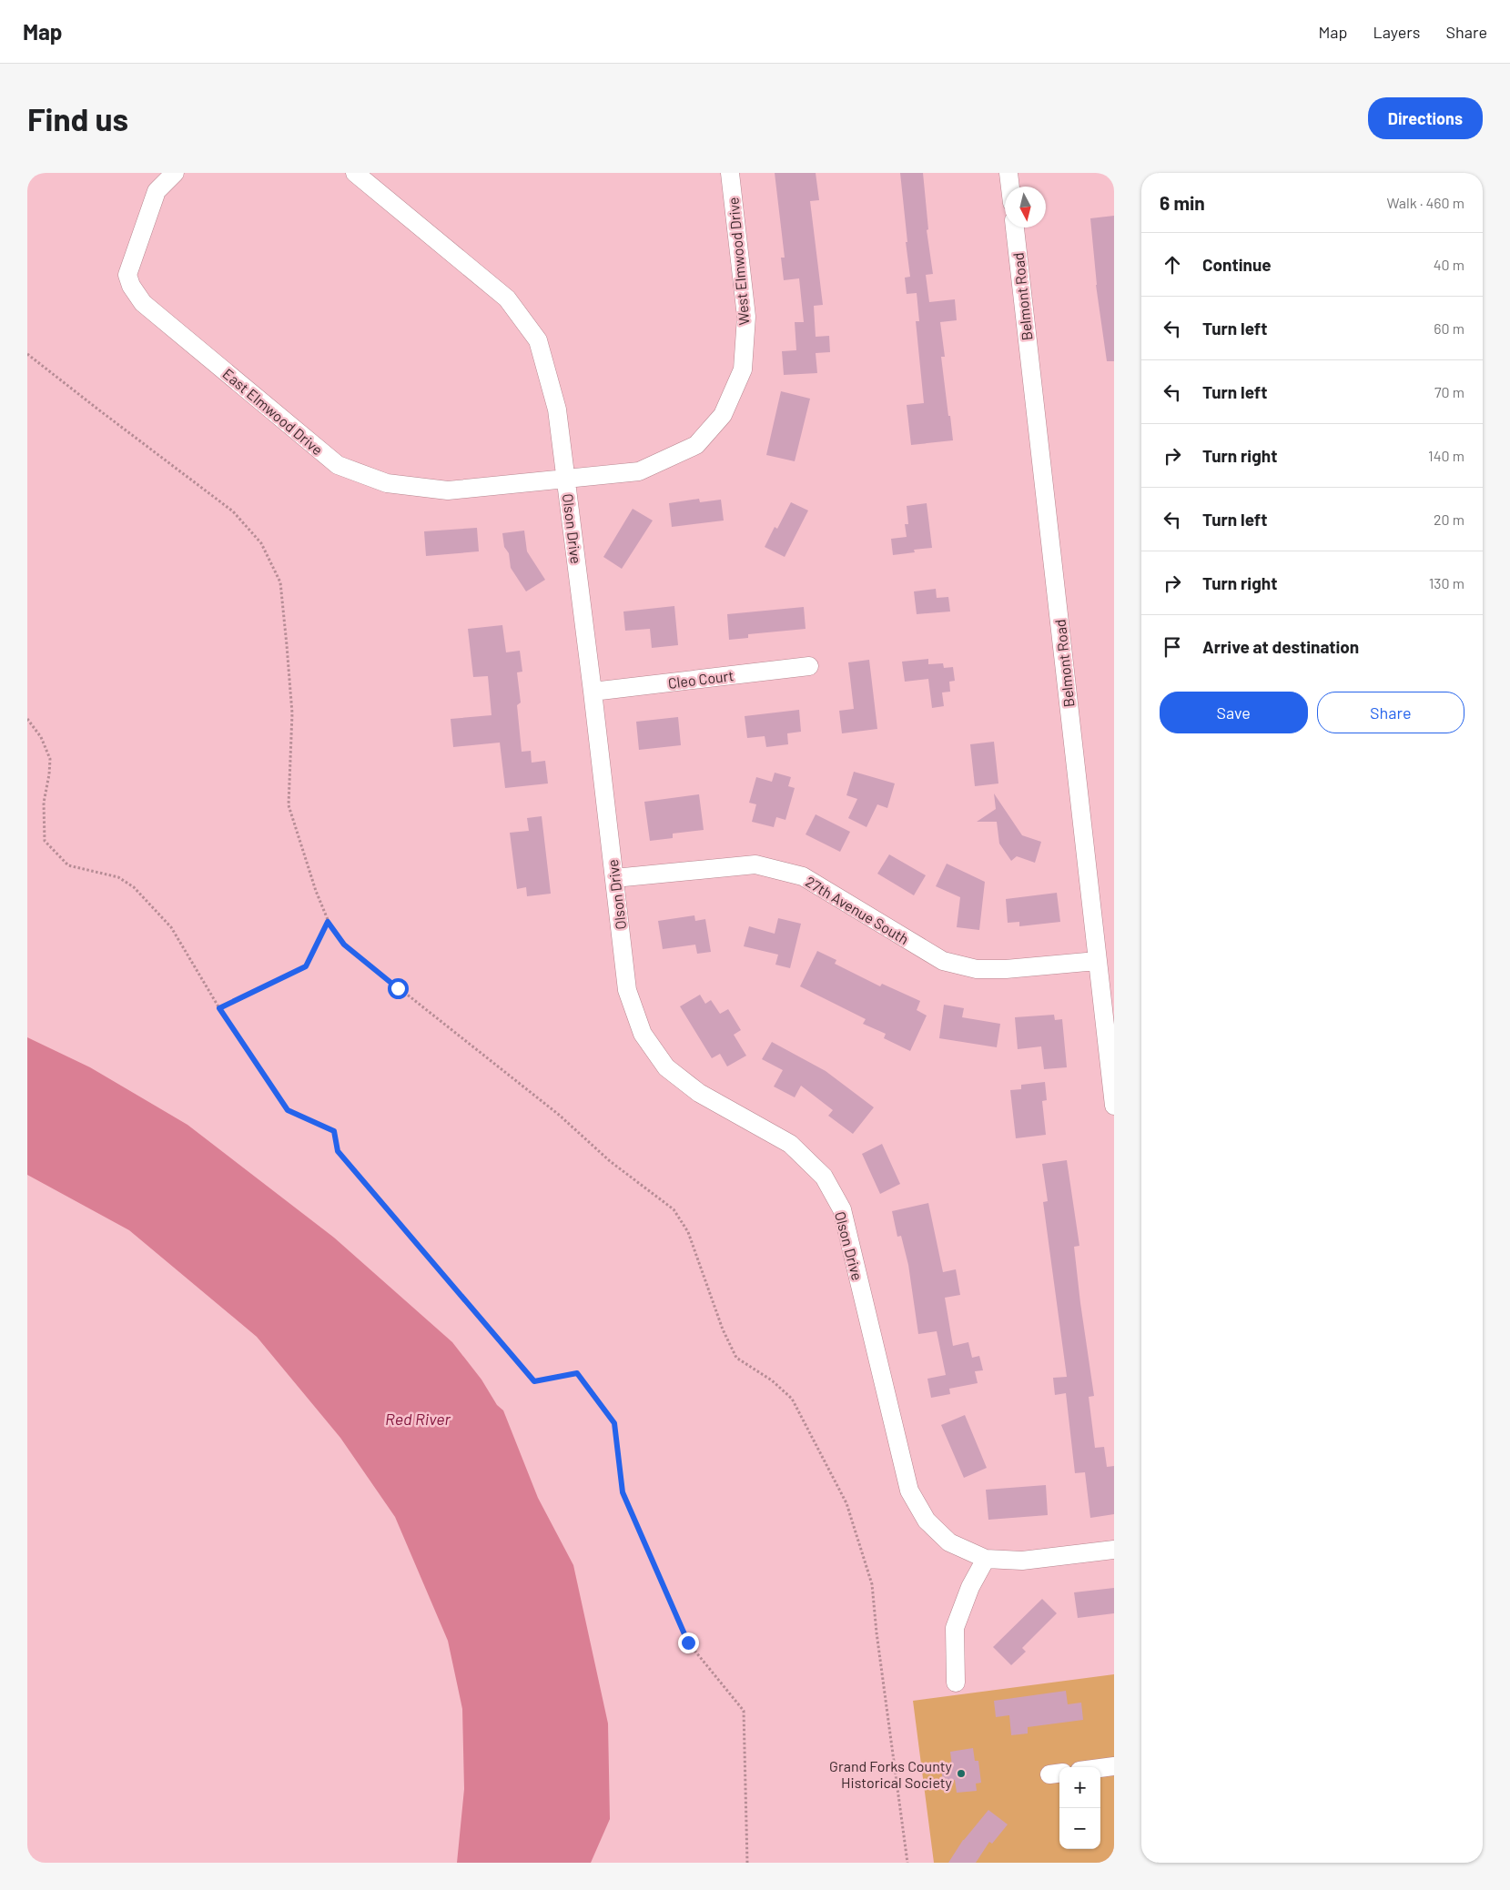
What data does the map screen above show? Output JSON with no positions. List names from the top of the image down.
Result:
{
  "streets": {
    "street": [
      "West Elmwood Drive",
      "Belmont Road",
      "East Elmwood Drive",
      "Olson Drive",
      "Cleo Court",
      "27th Avenue South"
    ]
  },
  "crossings": [
    ["West Elmwood Drive", "East Elmwood Drive"],
    ["West Elmwood Drive", "Olson Drive"],
    ["Belmont Road", "27th Avenue South"],
    ["East Elmwood Drive", "Olson Drive"],
    ["Olson Drive", "Cleo Court"],
    ["Olson Drive", "27th Avenue South"]
  ],
  "water": ["Red River"],
  "places": ["Grand Forks County Historical Society"],
  "north": "bottom",
  "page": {
    "header": "Map",
    "nav": ["Map", "Layers", "Share"],
    "buttons": [
      "Directions",
      ["Save", "Share"]
    ],
    "title": "Find us",
    "heading": ["6 min", "Walk · 460 m"],
    "list": [
      ["Continue", "40 m"],
      ["Turn left", "60 m"],
      ["Turn left", "70 m"],
      ["Turn right", "140 m"],
      ["Turn left", "20 m"],
      ["Turn right", "130 m"],
      "Arrive at destination"
    ],
    "map_buttons": ["+", "−"]
  }
}
